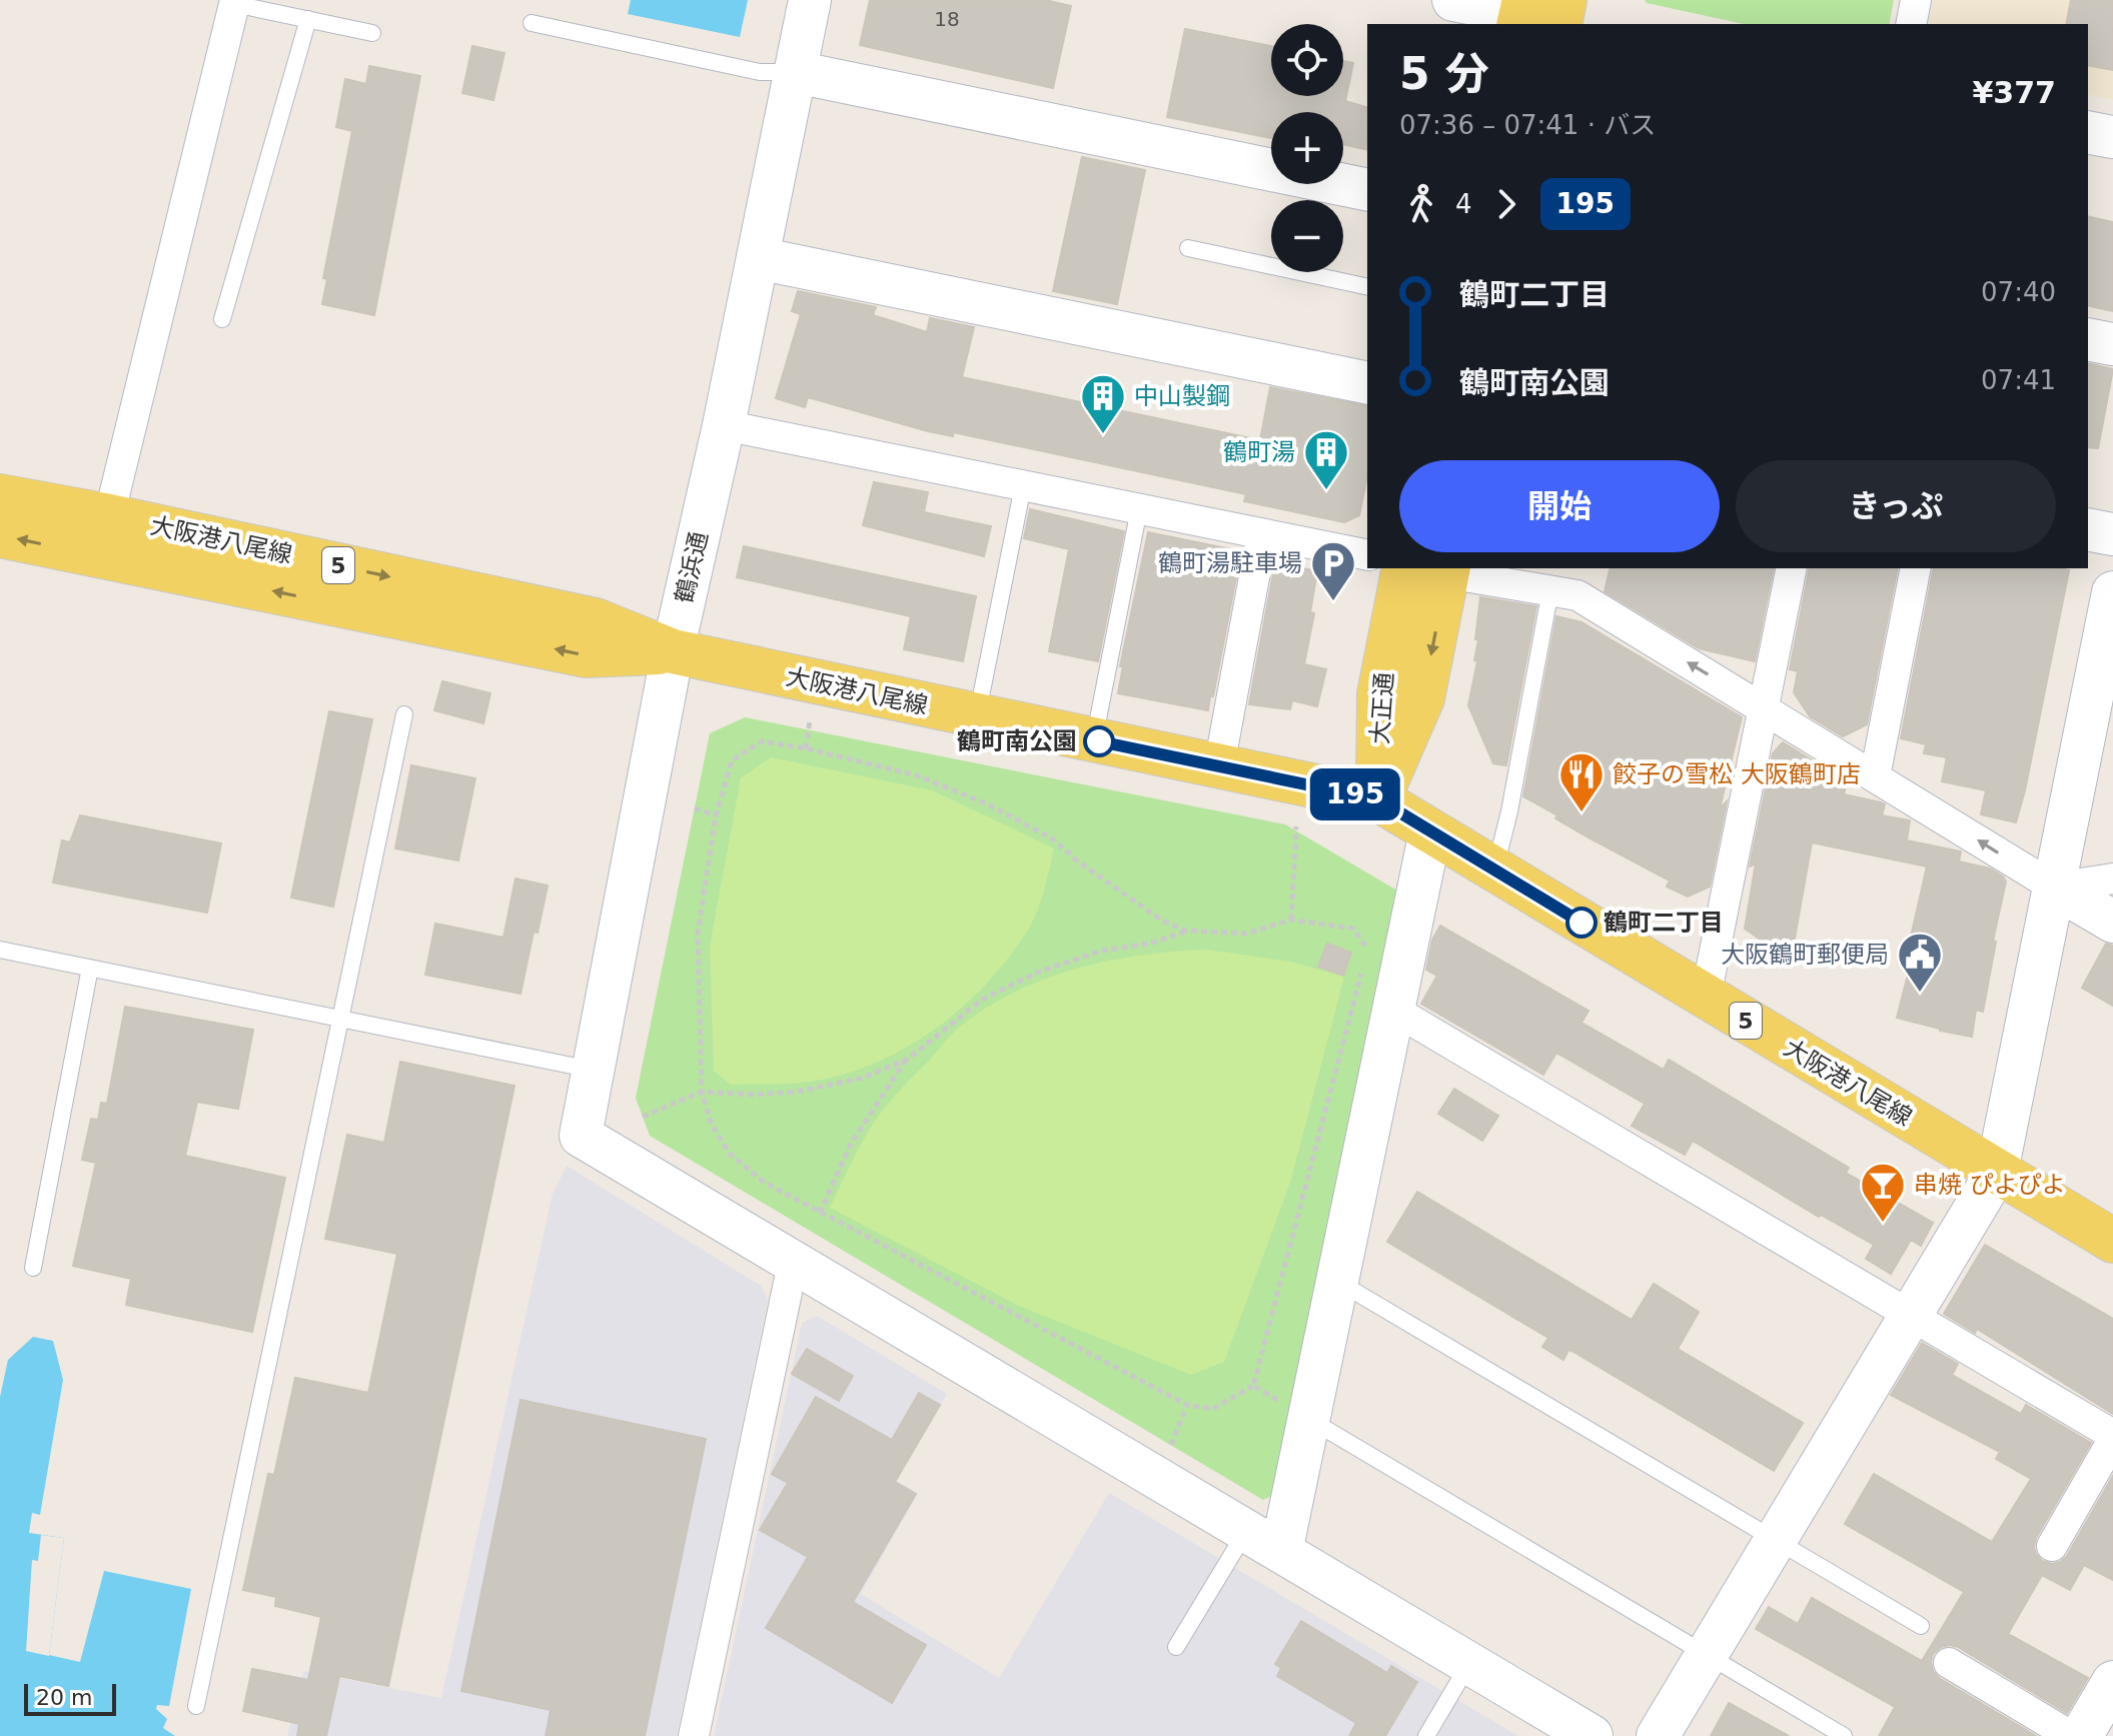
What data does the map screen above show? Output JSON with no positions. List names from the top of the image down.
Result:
{
  "streets": {
    "main road": ["大阪港八尾線", "5", "大正通"],
    "street": ["鶴浜通"]
  },
  "crossings": [
    ["大阪港八尾線", "鶴浜通"],
    ["大阪港八尾線", "大正通"]
  ],
  "places": {
    "building": ["中山製鋼", "鶴町湯"],
    "parking": ["鶴町湯駐車場"],
    "other": ["鶴町南公園", "鶴町二丁目"],
    "restaurant": ["餃子の雪松 大阪鶴町店"],
    "public building": ["大阪鶴町郵便局"],
    "bar": ["串焼 ぴよぴよ"]
  },
  "lines": ["bus line 195"],
  "house_numbers": ["18"],
  "scale_bar": "20 m",
  "page": {
    "on_map": "195",
    "map_buttons": ["+", "−"],
    "heading": ["5 分", "07:36 – 07:41 · バス", "¥377"],
    "legs": ["4", "195"],
    "list": [
      {
        "name": "鶴町二丁目",
        "value": "07:40"
      },
      {
        "name": "鶴町南公園",
        "value": "07:41"
      }
    ],
    "buttons": ["開始", "きっぷ"],
    "scale": "20 m"
  }
}
